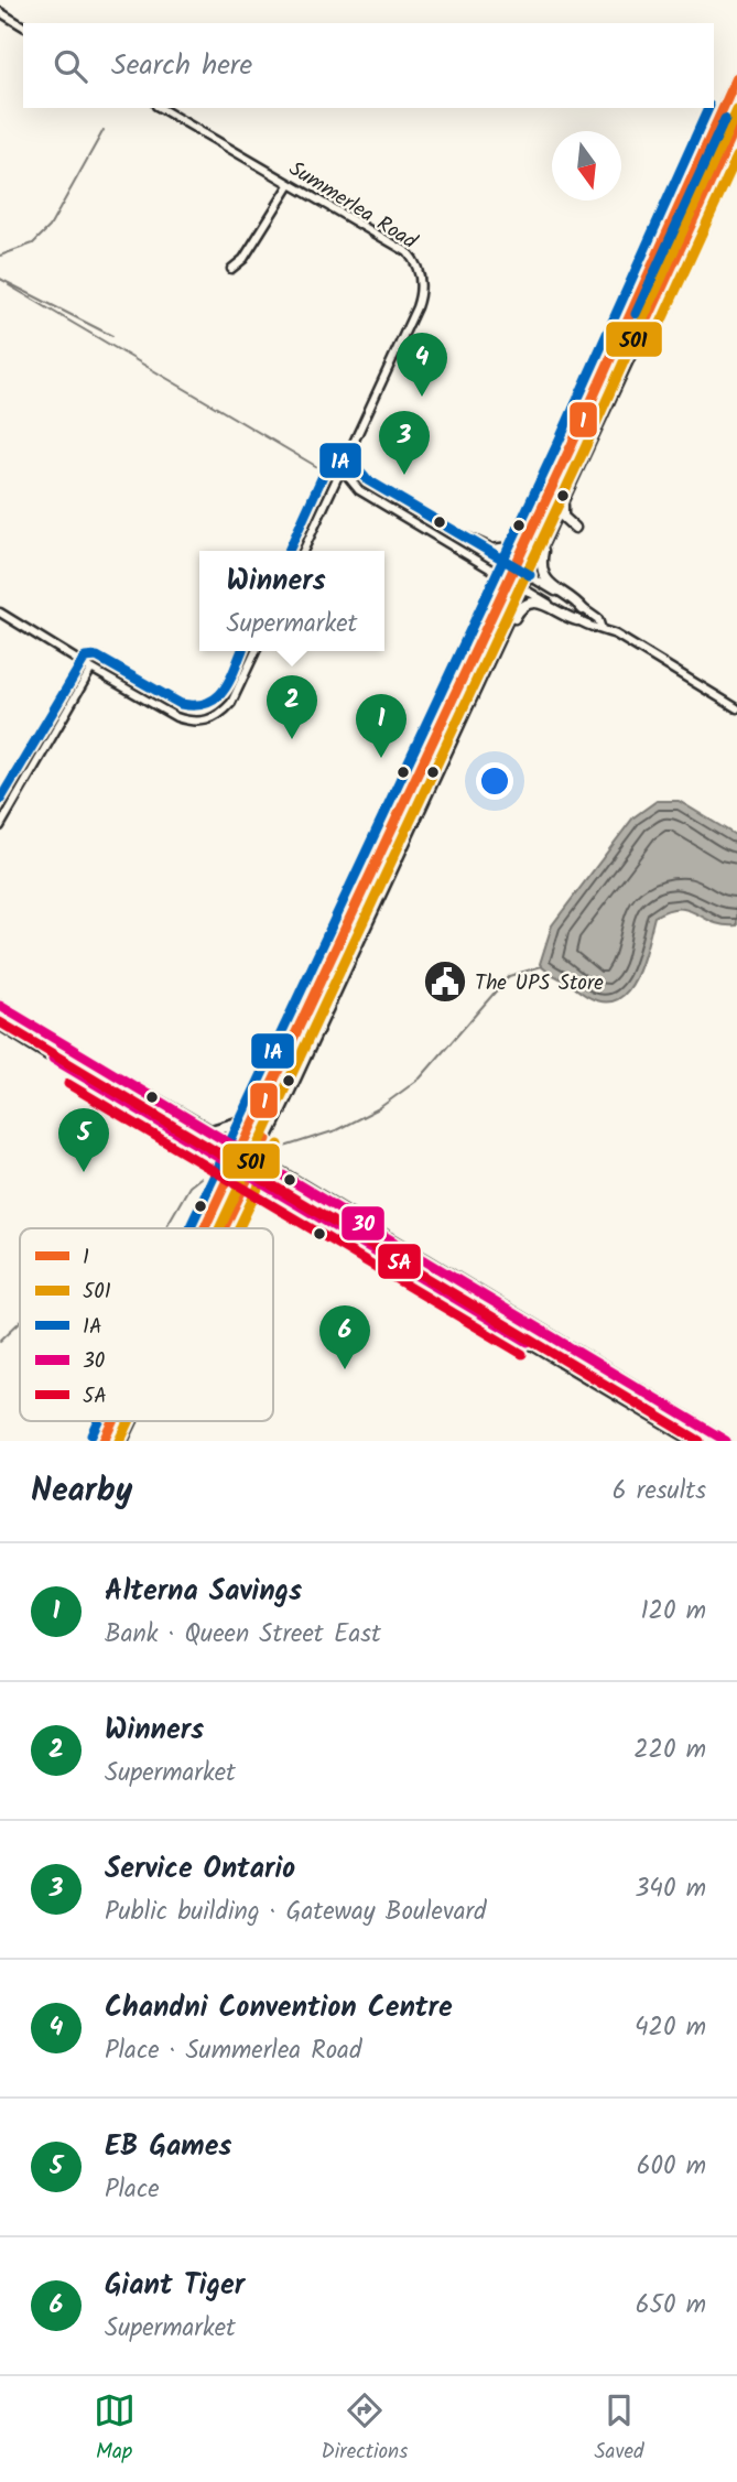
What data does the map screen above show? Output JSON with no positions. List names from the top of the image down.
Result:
{
  "streets": {
    "street": ["Summerlea Road"]
  },
  "places": {
    "public building": ["The UPS Store"]
  },
  "lines": [
    "transit line 1",
    "transit line 1A",
    "transit line 501",
    "transit line 30",
    "transit line 5A"
  ],
  "legend": [
    "1",
    "501",
    "1A",
    "30",
    "5A"
  ],
  "north": "bottom",
  "page": {
    "search": "Search here",
    "pins": [
      "4",
      "3",
      "2",
      "1",
      "5",
      "6"
    ],
    "popup": ["Winners", "Supermarket"],
    "heading": ["Nearby", "6 results"],
    "list": [
      {
        "mark": "1",
        "name": "Alterna Savings",
        "note": "Bank · Queen Street East",
        "value": "120 m"
      },
      {
        "mark": "2",
        "name": "Winners",
        "note": "Supermarket",
        "value": "220 m"
      },
      {
        "mark": "3",
        "name": "Service Ontario",
        "note": "Public building · Gateway Boulevard",
        "value": "340 m"
      },
      {
        "mark": "4",
        "name": "Chandni Convention Centre",
        "note": "Place · Summerlea Road",
        "value": "420 m"
      },
      {
        "mark": "5",
        "name": "EB Games",
        "note": "Place",
        "value": "600 m"
      },
      {
        "mark": "6",
        "name": "Giant Tiger",
        "note": "Supermarket",
        "value": "650 m"
      }
    ],
    "nav": ["Map", "Directions", "Saved"]
  }
}
